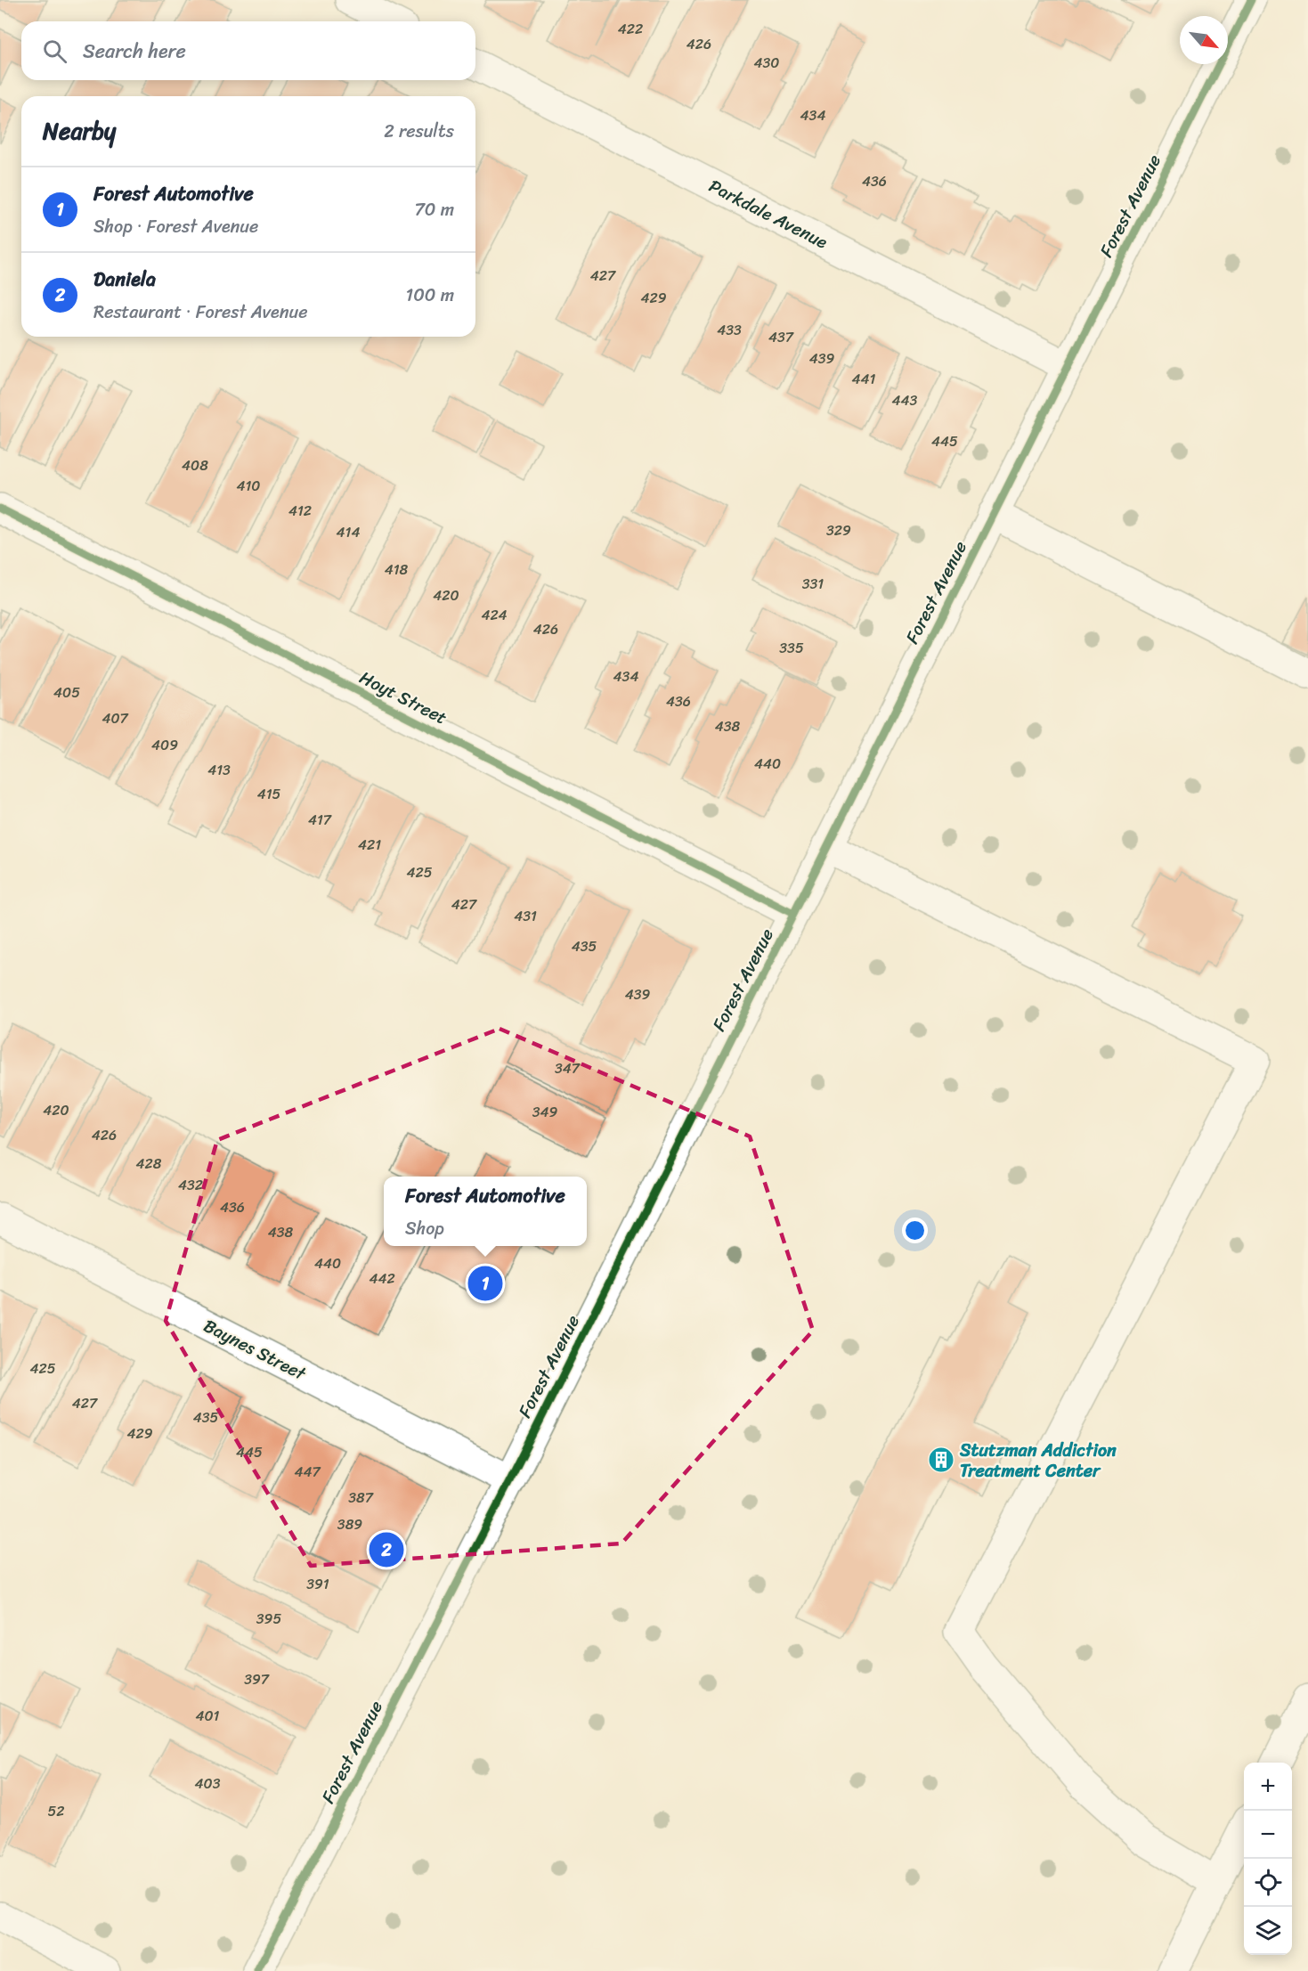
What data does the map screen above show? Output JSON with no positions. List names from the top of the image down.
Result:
{
  "streets": {
    "street": [
      "Forest Avenue",
      "Parkdale Avenue",
      "Hoyt Street",
      "Baynes Street"
    ]
  },
  "crossings": [
    ["Forest Avenue", "Parkdale Avenue"],
    ["Forest Avenue", "Hoyt Street"],
    ["Forest Avenue", "Baynes Street"]
  ],
  "places": {
    "building": ["Stutzman Addiction Treatment Center"]
  },
  "house_numbers": [
    "422",
    "426",
    "430",
    "434",
    "436",
    "427",
    "429",
    "433",
    "437",
    "439",
    "441",
    "443",
    "445",
    "408",
    "410",
    "412",
    "329",
    "414",
    "418",
    "331",
    "420",
    "424",
    "426",
    "335",
    "434",
    "405",
    "436",
    "407",
    "438",
    "409",
    "440",
    "413",
    "415",
    "417",
    "421",
    "425",
    "427",
    "431",
    "435",
    "439",
    "347",
    "420",
    "349",
    "426",
    "428",
    "432",
    "436",
    "438",
    "440",
    "442",
    "425",
    "427",
    "435",
    "429",
    "445",
    "447",
    "387",
    "389",
    "391",
    "395",
    "397",
    "401",
    "403",
    "52"
  ],
  "north": "bottom right",
  "page": {
    "search": "Search here",
    "heading": ["Nearby", "2 results"],
    "list": [
      {
        "mark": "1",
        "name": "Forest Automotive",
        "note": "Shop · Forest Avenue",
        "value": "70 m"
      },
      {
        "mark": "2",
        "name": "Daniela",
        "note": "Restaurant · Forest Avenue",
        "value": "100 m"
      }
    ],
    "popup": ["Forest Automotive", "Shop"],
    "pins": ["1", "2"],
    "map_buttons": ["+", "−"]
  }
}
